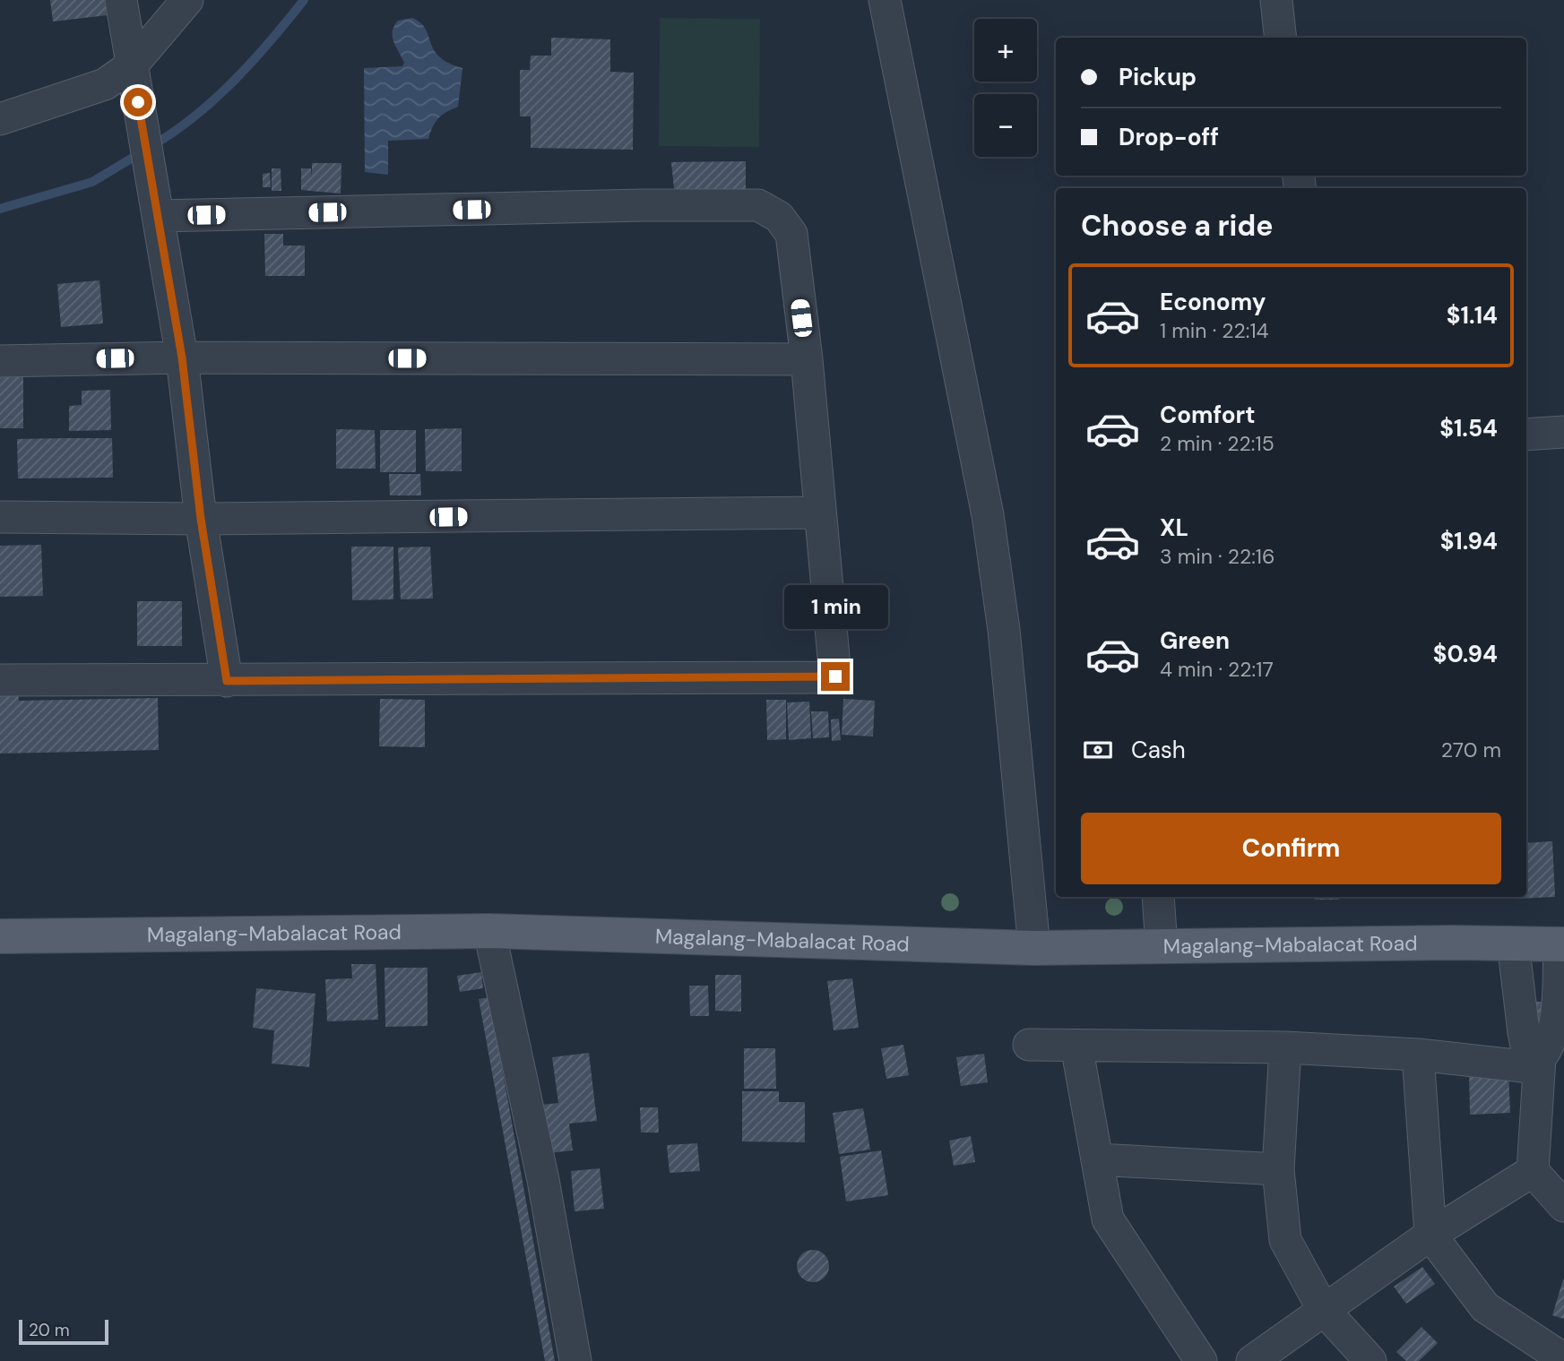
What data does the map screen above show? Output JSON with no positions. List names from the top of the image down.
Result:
{
  "streets": {
    "main road": ["Magalang-Mabalacat Road"]
  },
  "scale_bar": "20 m",
  "page": {
    "map_buttons": ["+", "−"],
    "banner": ["Pickup", "Drop-off"],
    "heading": "Choose a ride",
    "list": [
      {
        "name": "Economy",
        "note": "1 min · 22:14",
        "value": "$1.14"
      },
      {
        "name": "Comfort",
        "note": "2 min · 22:15",
        "value": "$1.54"
      },
      {
        "name": "XL",
        "note": "3 min · 22:16",
        "value": "$1.94"
      },
      {
        "name": "Green",
        "note": "4 min · 22:17",
        "value": "$0.94"
      }
    ],
    "bubble": "1 min",
    "pay": ["Cash", "270 m"],
    "buttons": "Confirm",
    "scale": "20 m"
  }
}
